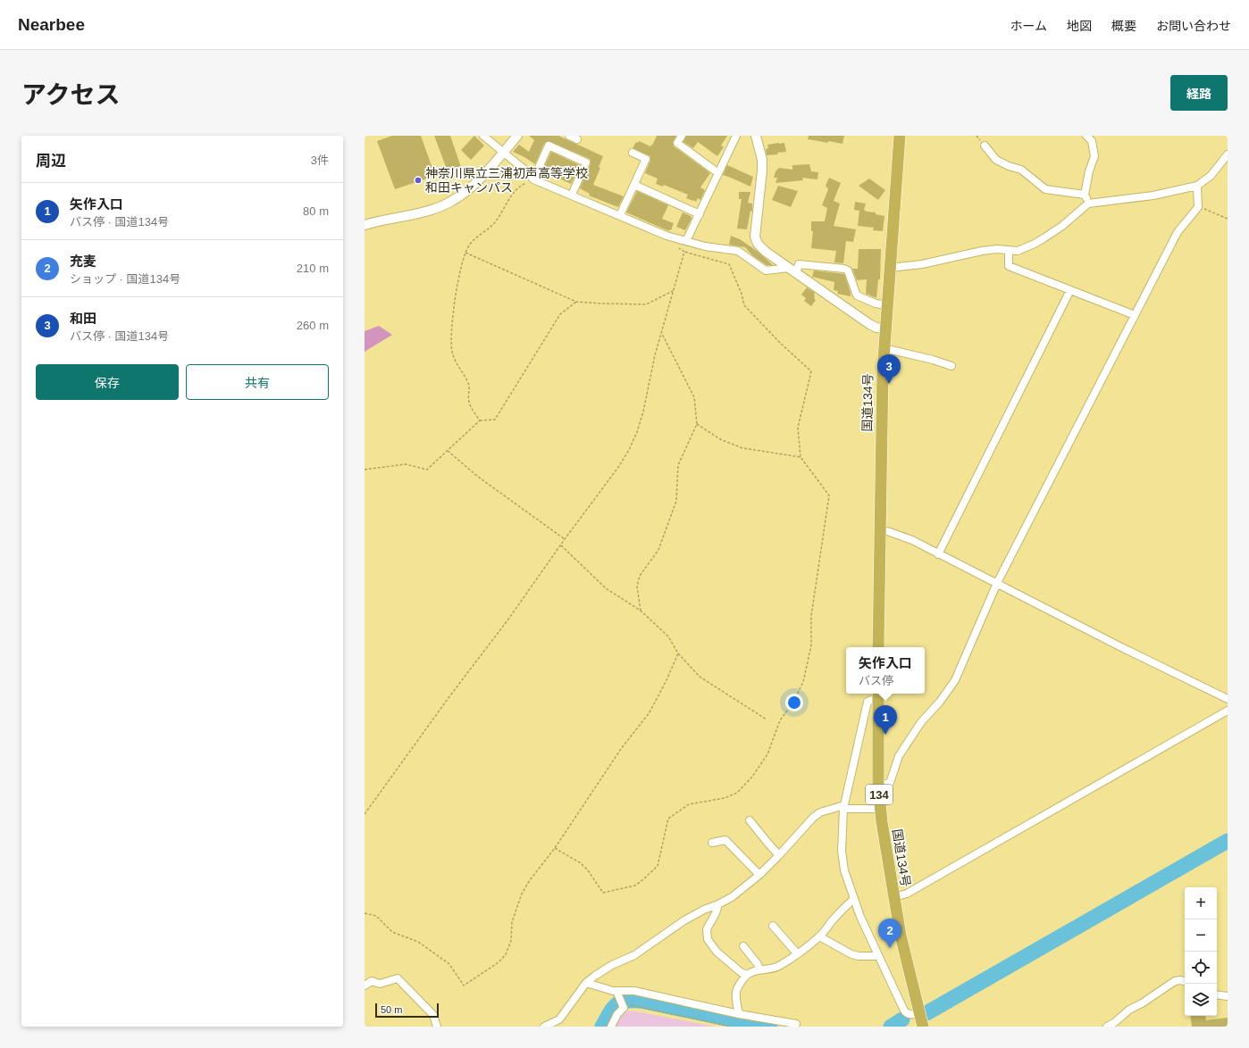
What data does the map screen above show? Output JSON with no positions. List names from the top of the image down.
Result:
{
  "streets": {
    "highway": ["国道134号", "134"]
  },
  "places": ["神奈川県立三浦初声高等学校 和田キャンパス"],
  "scale_bar": "50 m",
  "page": {
    "header": "Nearbee",
    "nav": [
      "ホーム",
      "地図",
      "概要",
      "お問い合わせ"
    ],
    "title": "アクセス",
    "buttons": [
      "経路",
      ["保存", "共有"]
    ],
    "heading": ["周辺", "3件"],
    "list": [
      {
        "mark": "1",
        "name": "矢作入口",
        "note": "バス停 · 国道134号",
        "value": "80 m"
      },
      {
        "mark": "2",
        "name": "充麦",
        "note": "ショップ · 国道134号",
        "value": "210 m"
      },
      {
        "mark": "3",
        "name": "和田",
        "note": "バス停 · 国道134号",
        "value": "260 m"
      }
    ],
    "pins": ["3", "1", "2"],
    "popup": ["矢作入口", "バス停"],
    "map_buttons": ["+", "−"],
    "scale": "50 m"
  }
}
